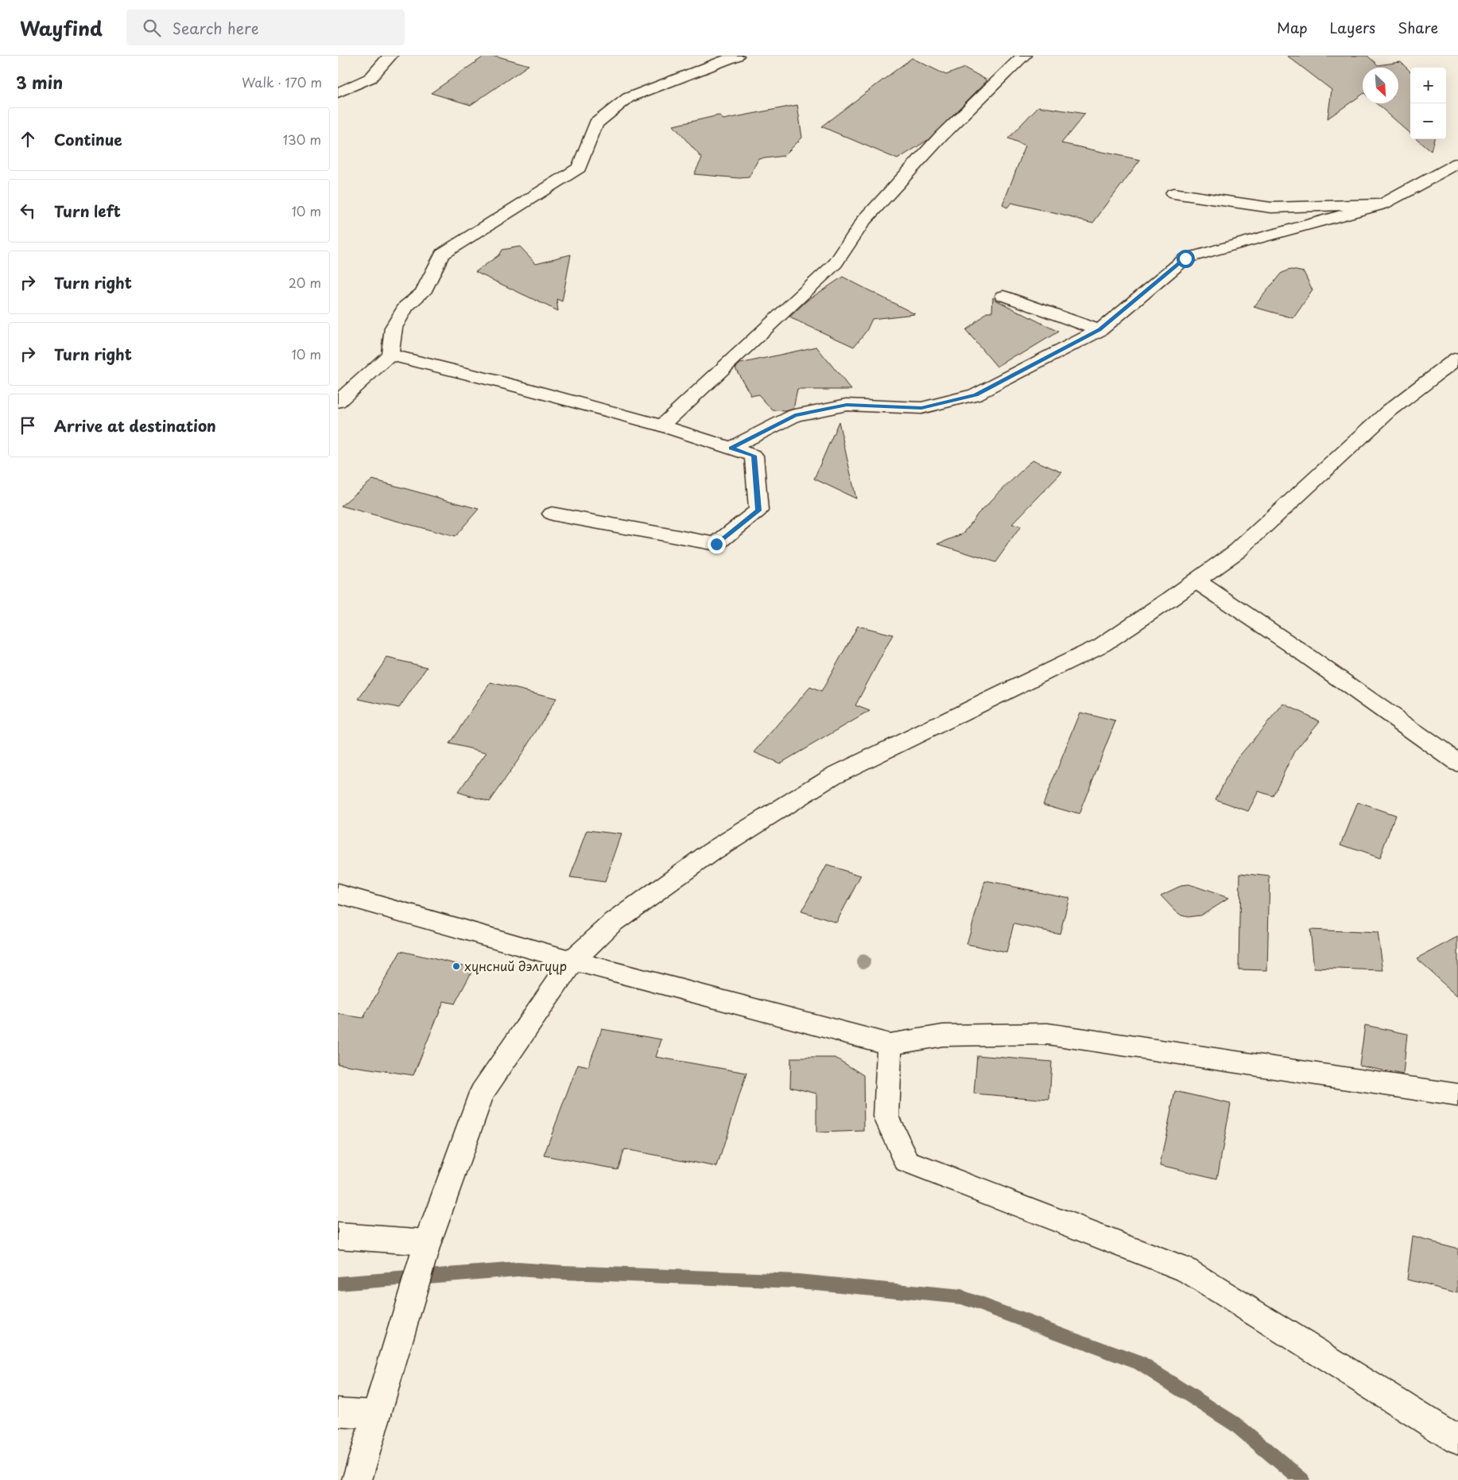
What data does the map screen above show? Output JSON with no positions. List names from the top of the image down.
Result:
{
  "places": ["хүнсний дэлгүүр"],
  "north": "bottom right",
  "page": {
    "header": "Wayfind",
    "search": "Search here",
    "nav": ["Map", "Layers", "Share"],
    "heading": ["3 min", "Walk · 170 m"],
    "map_buttons": ["+", "−"],
    "list": [
      ["Continue", "130 m"],
      ["Turn left", "10 m"],
      ["Turn right", "20 m"],
      ["Turn right", "10 m"],
      "Arrive at destination"
    ]
  }
}
